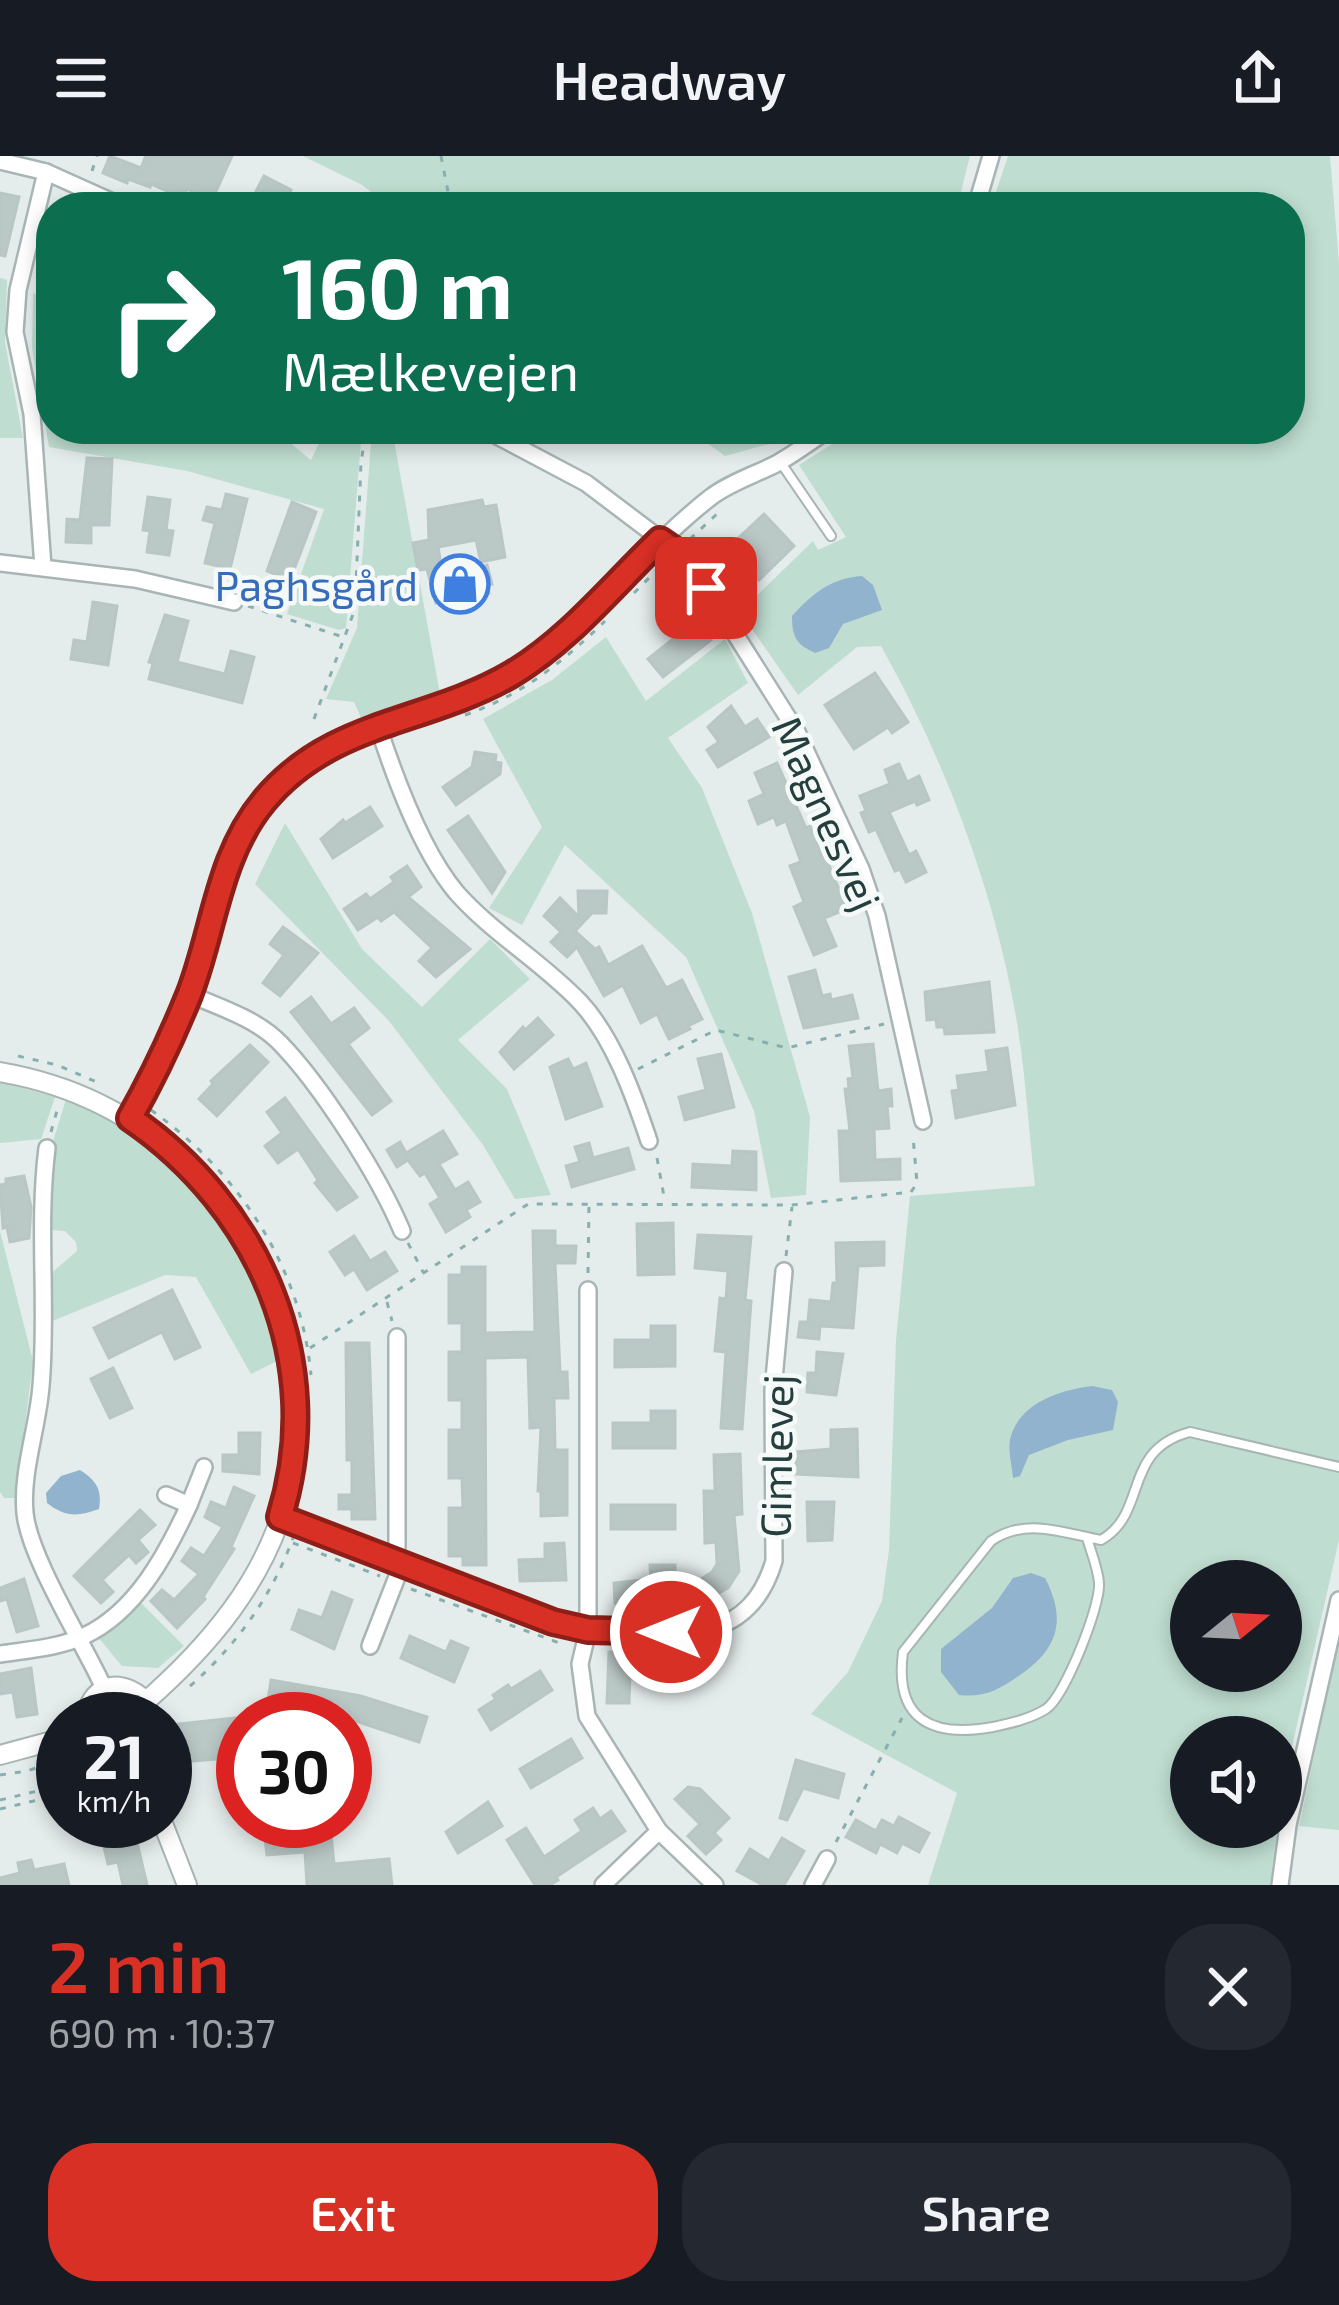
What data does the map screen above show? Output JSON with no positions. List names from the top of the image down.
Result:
{
  "streets": {
    "street": ["Magnesvej", "Gimlevej"]
  },
  "places": {
    "shop": ["Paghsgård"]
  },
  "north": "right",
  "page": {
    "header": "Headway",
    "turn": ["160 m", "Mælkevejen"],
    "speed": "21 km/h",
    "limit": "30",
    "heading": ["2 min", "690 m · 10:37"],
    "buttons": ["Exit", "Share"]
  }
}
